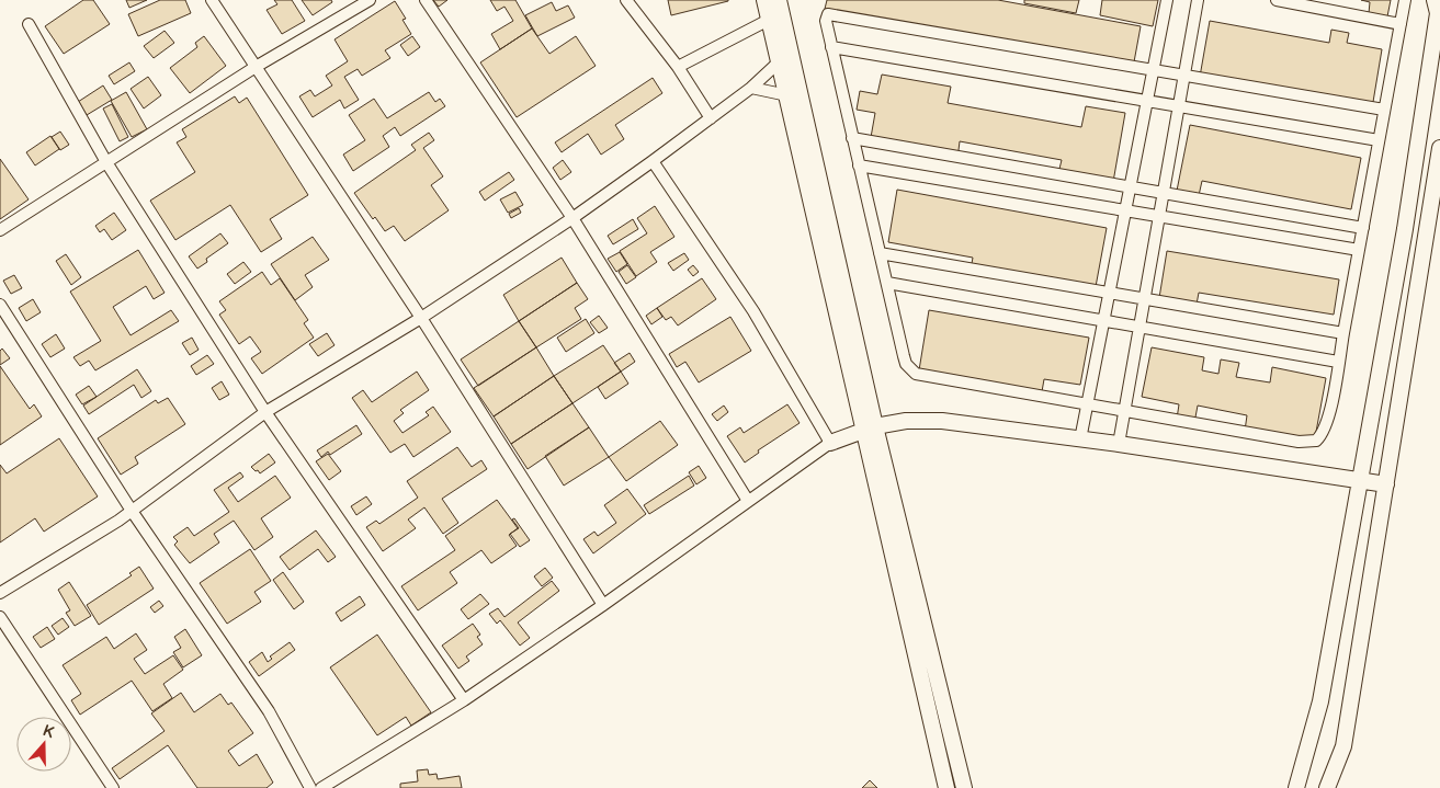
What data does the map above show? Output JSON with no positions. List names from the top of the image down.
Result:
{
  "north": "top"
}
